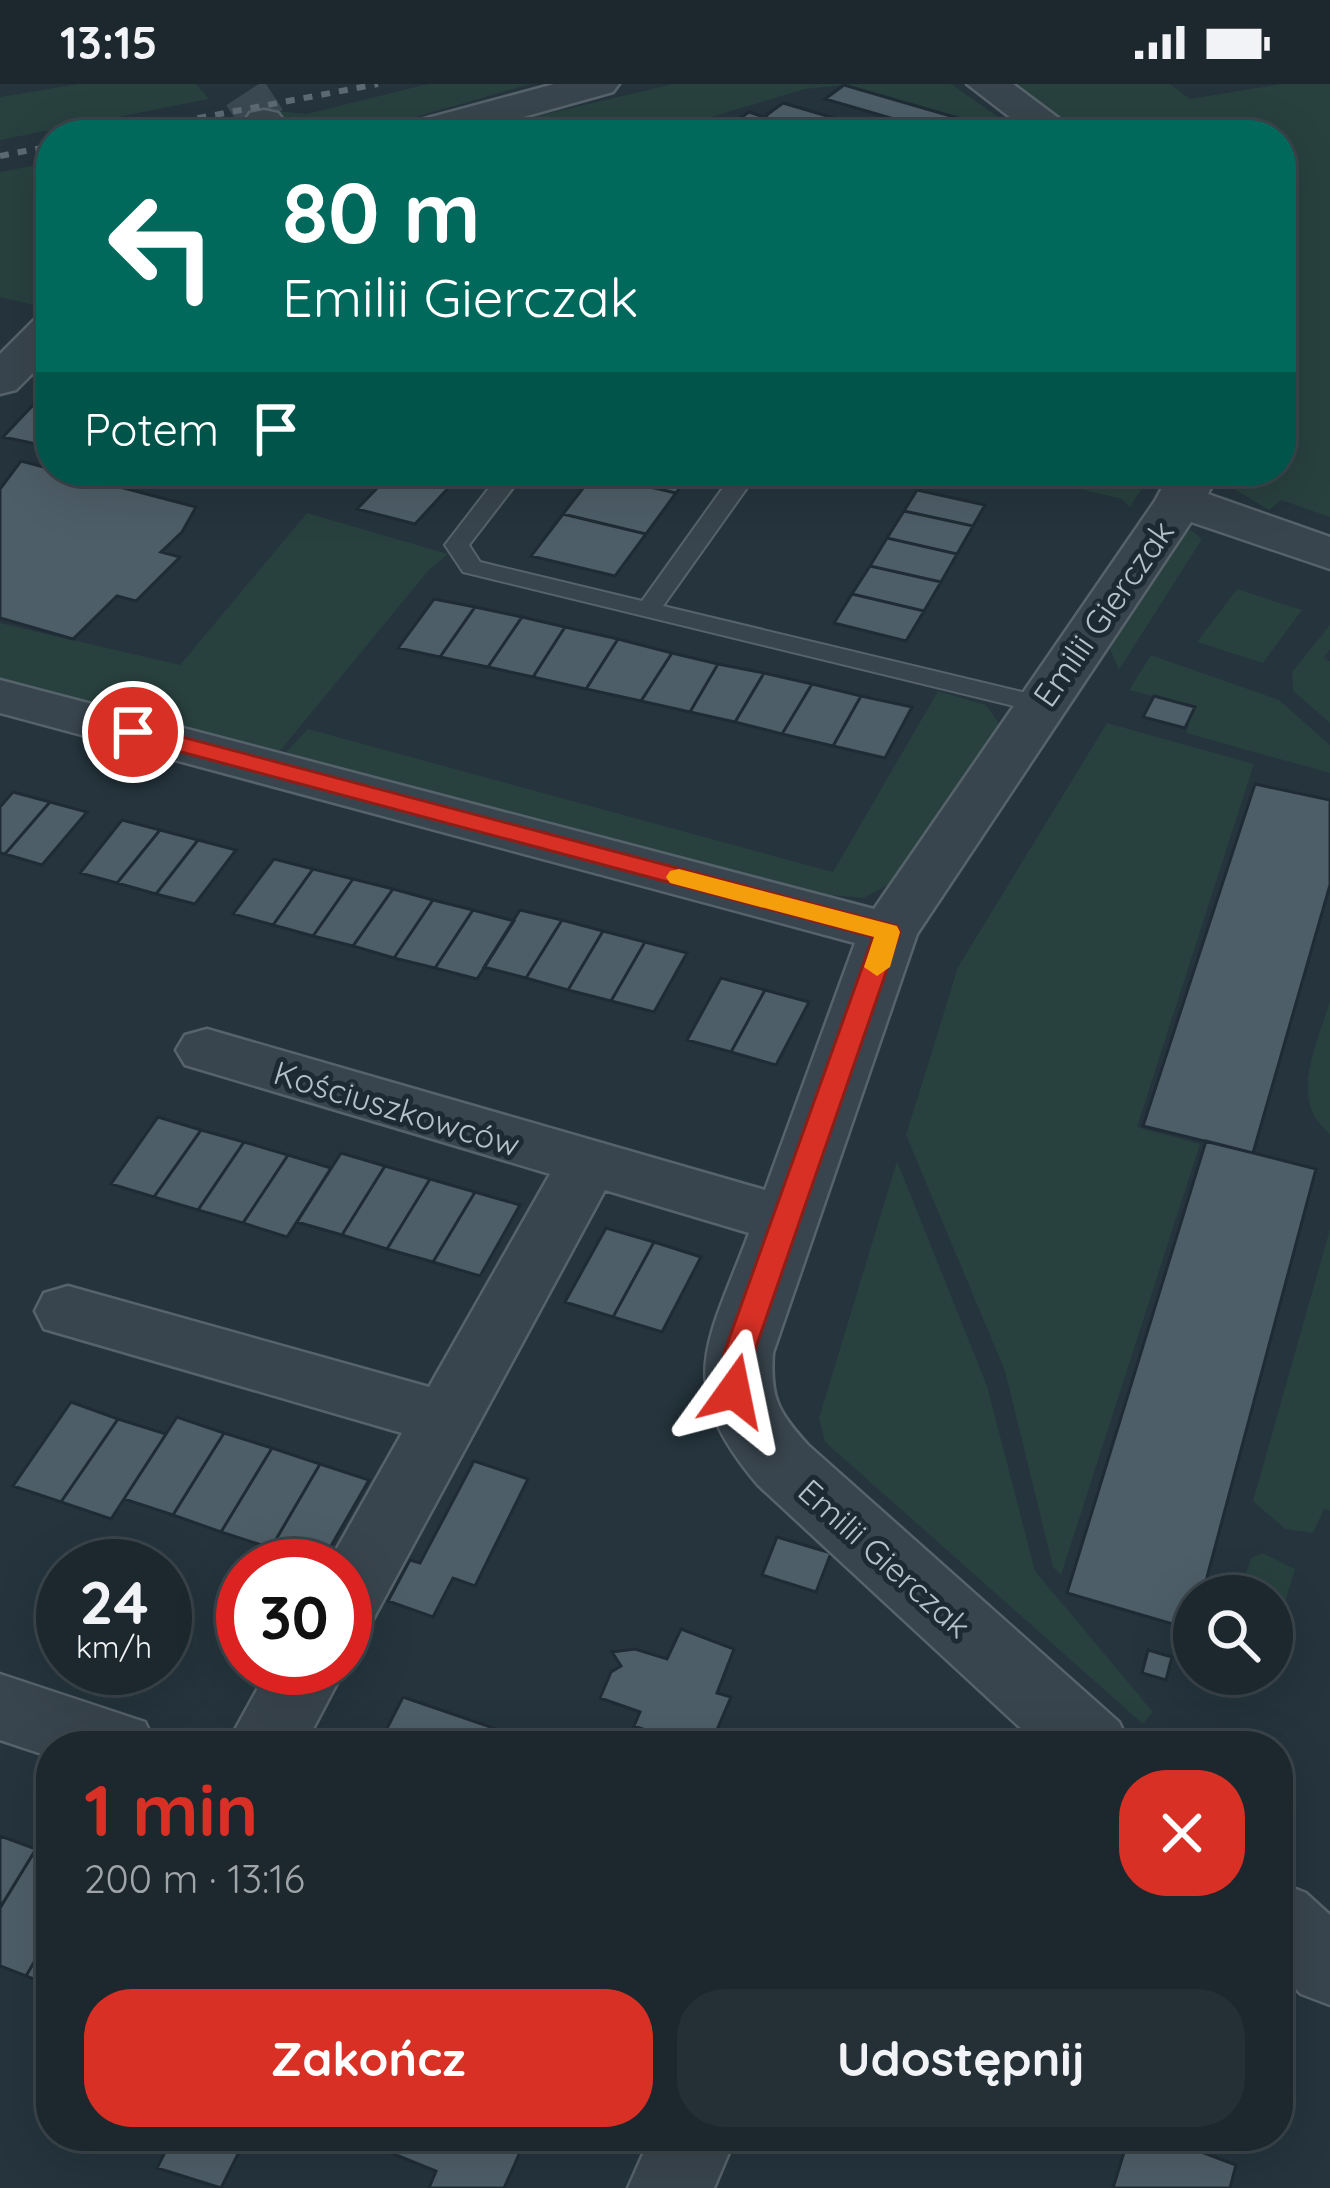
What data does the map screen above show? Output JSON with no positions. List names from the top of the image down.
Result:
{
  "streets": {
    "street": ["Emilii Gierczak", "Kościuszkowców"]
  },
  "crossings": [
    ["Emilii Gierczak", "Kościuszkowców"]
  ],
  "page": {
    "status": "13:15",
    "turn": ["80 m", "Emilii Gierczak"],
    "then": "Potem",
    "speed": "24 km/h",
    "limit": "30",
    "heading": ["1 min", "200 m · 13:16"],
    "buttons": ["Zakończ", "Udostępnij"]
  }
}
